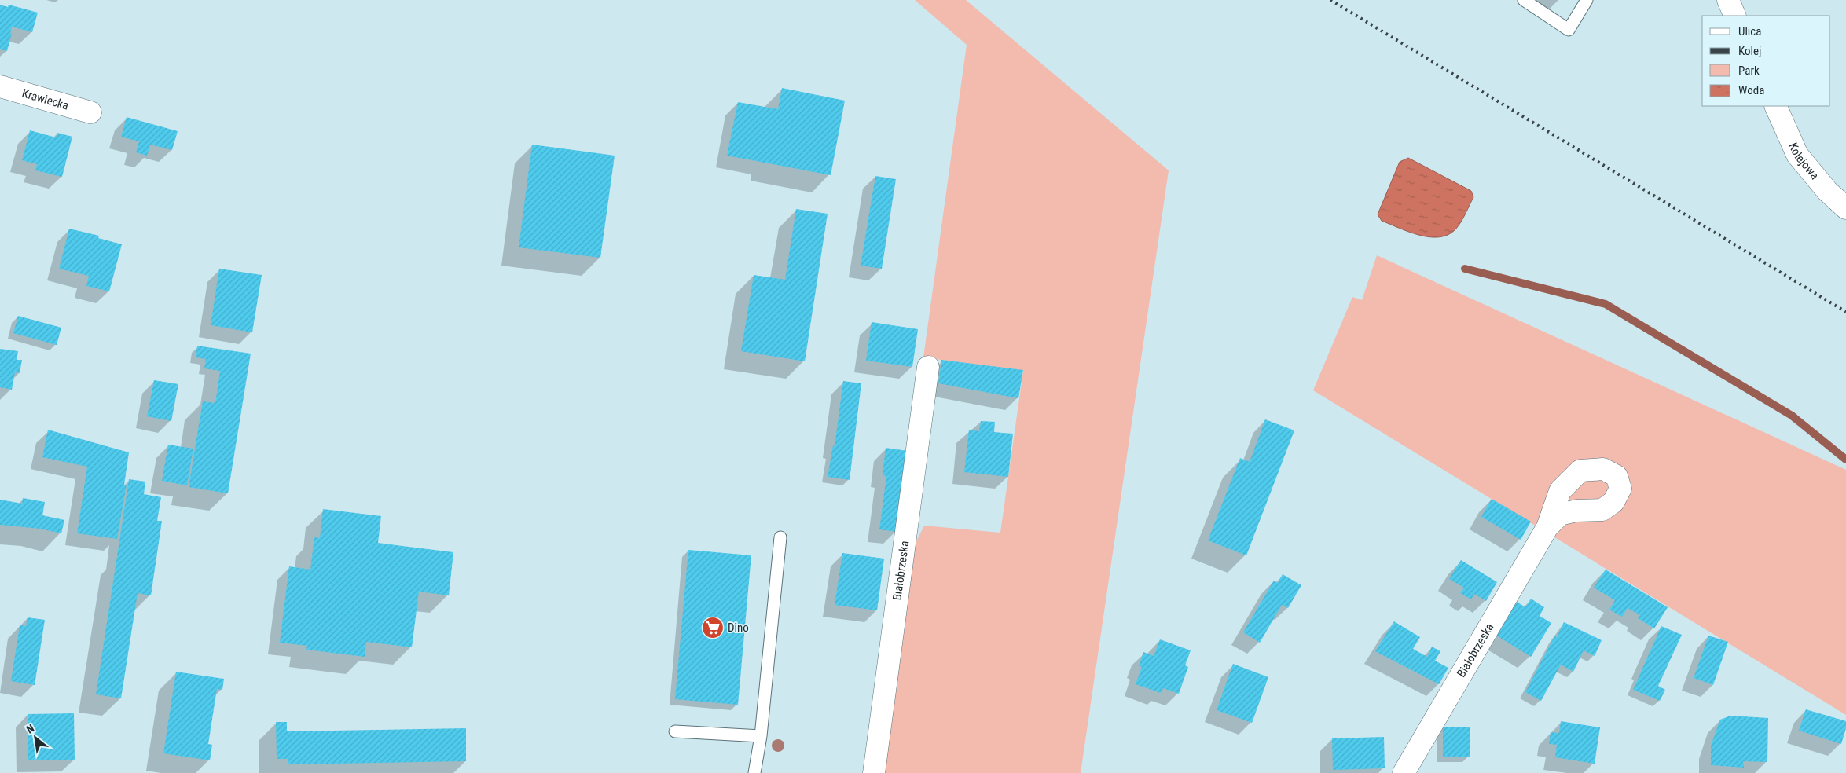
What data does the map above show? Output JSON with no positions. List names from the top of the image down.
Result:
{
  "streets": {
    "street": ["Krawiecka", "Kolejowa", "Białobrzeska"]
  },
  "places": {
    "supermarket": ["Dino"]
  },
  "legend": [
    "Ulica",
    "Kolej",
    "Park",
    "Woda"
  ],
  "north": "top left"
}
